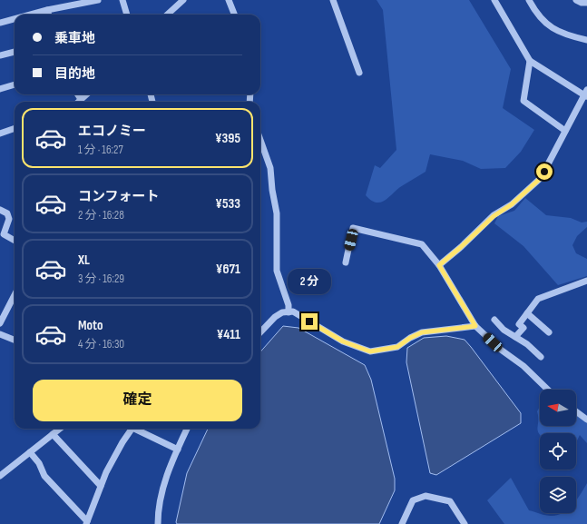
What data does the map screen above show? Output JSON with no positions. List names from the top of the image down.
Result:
{
  "north": "left",
  "page": {
    "banner": ["乗車地", "目的地"],
    "list": [
      {
        "name": "エコノミー",
        "note": "1 分 · 16:27",
        "value": "¥395"
      },
      {
        "name": "コンフォート",
        "note": "2 分 · 16:28",
        "value": "¥533"
      },
      {
        "name": "XL",
        "note": "3 分 · 16:29",
        "value": "¥671"
      },
      {
        "name": "Moto",
        "note": "4 分 · 16:30",
        "value": "¥411"
      }
    ],
    "bubble": "2 分",
    "buttons": "確定"
  }
}
